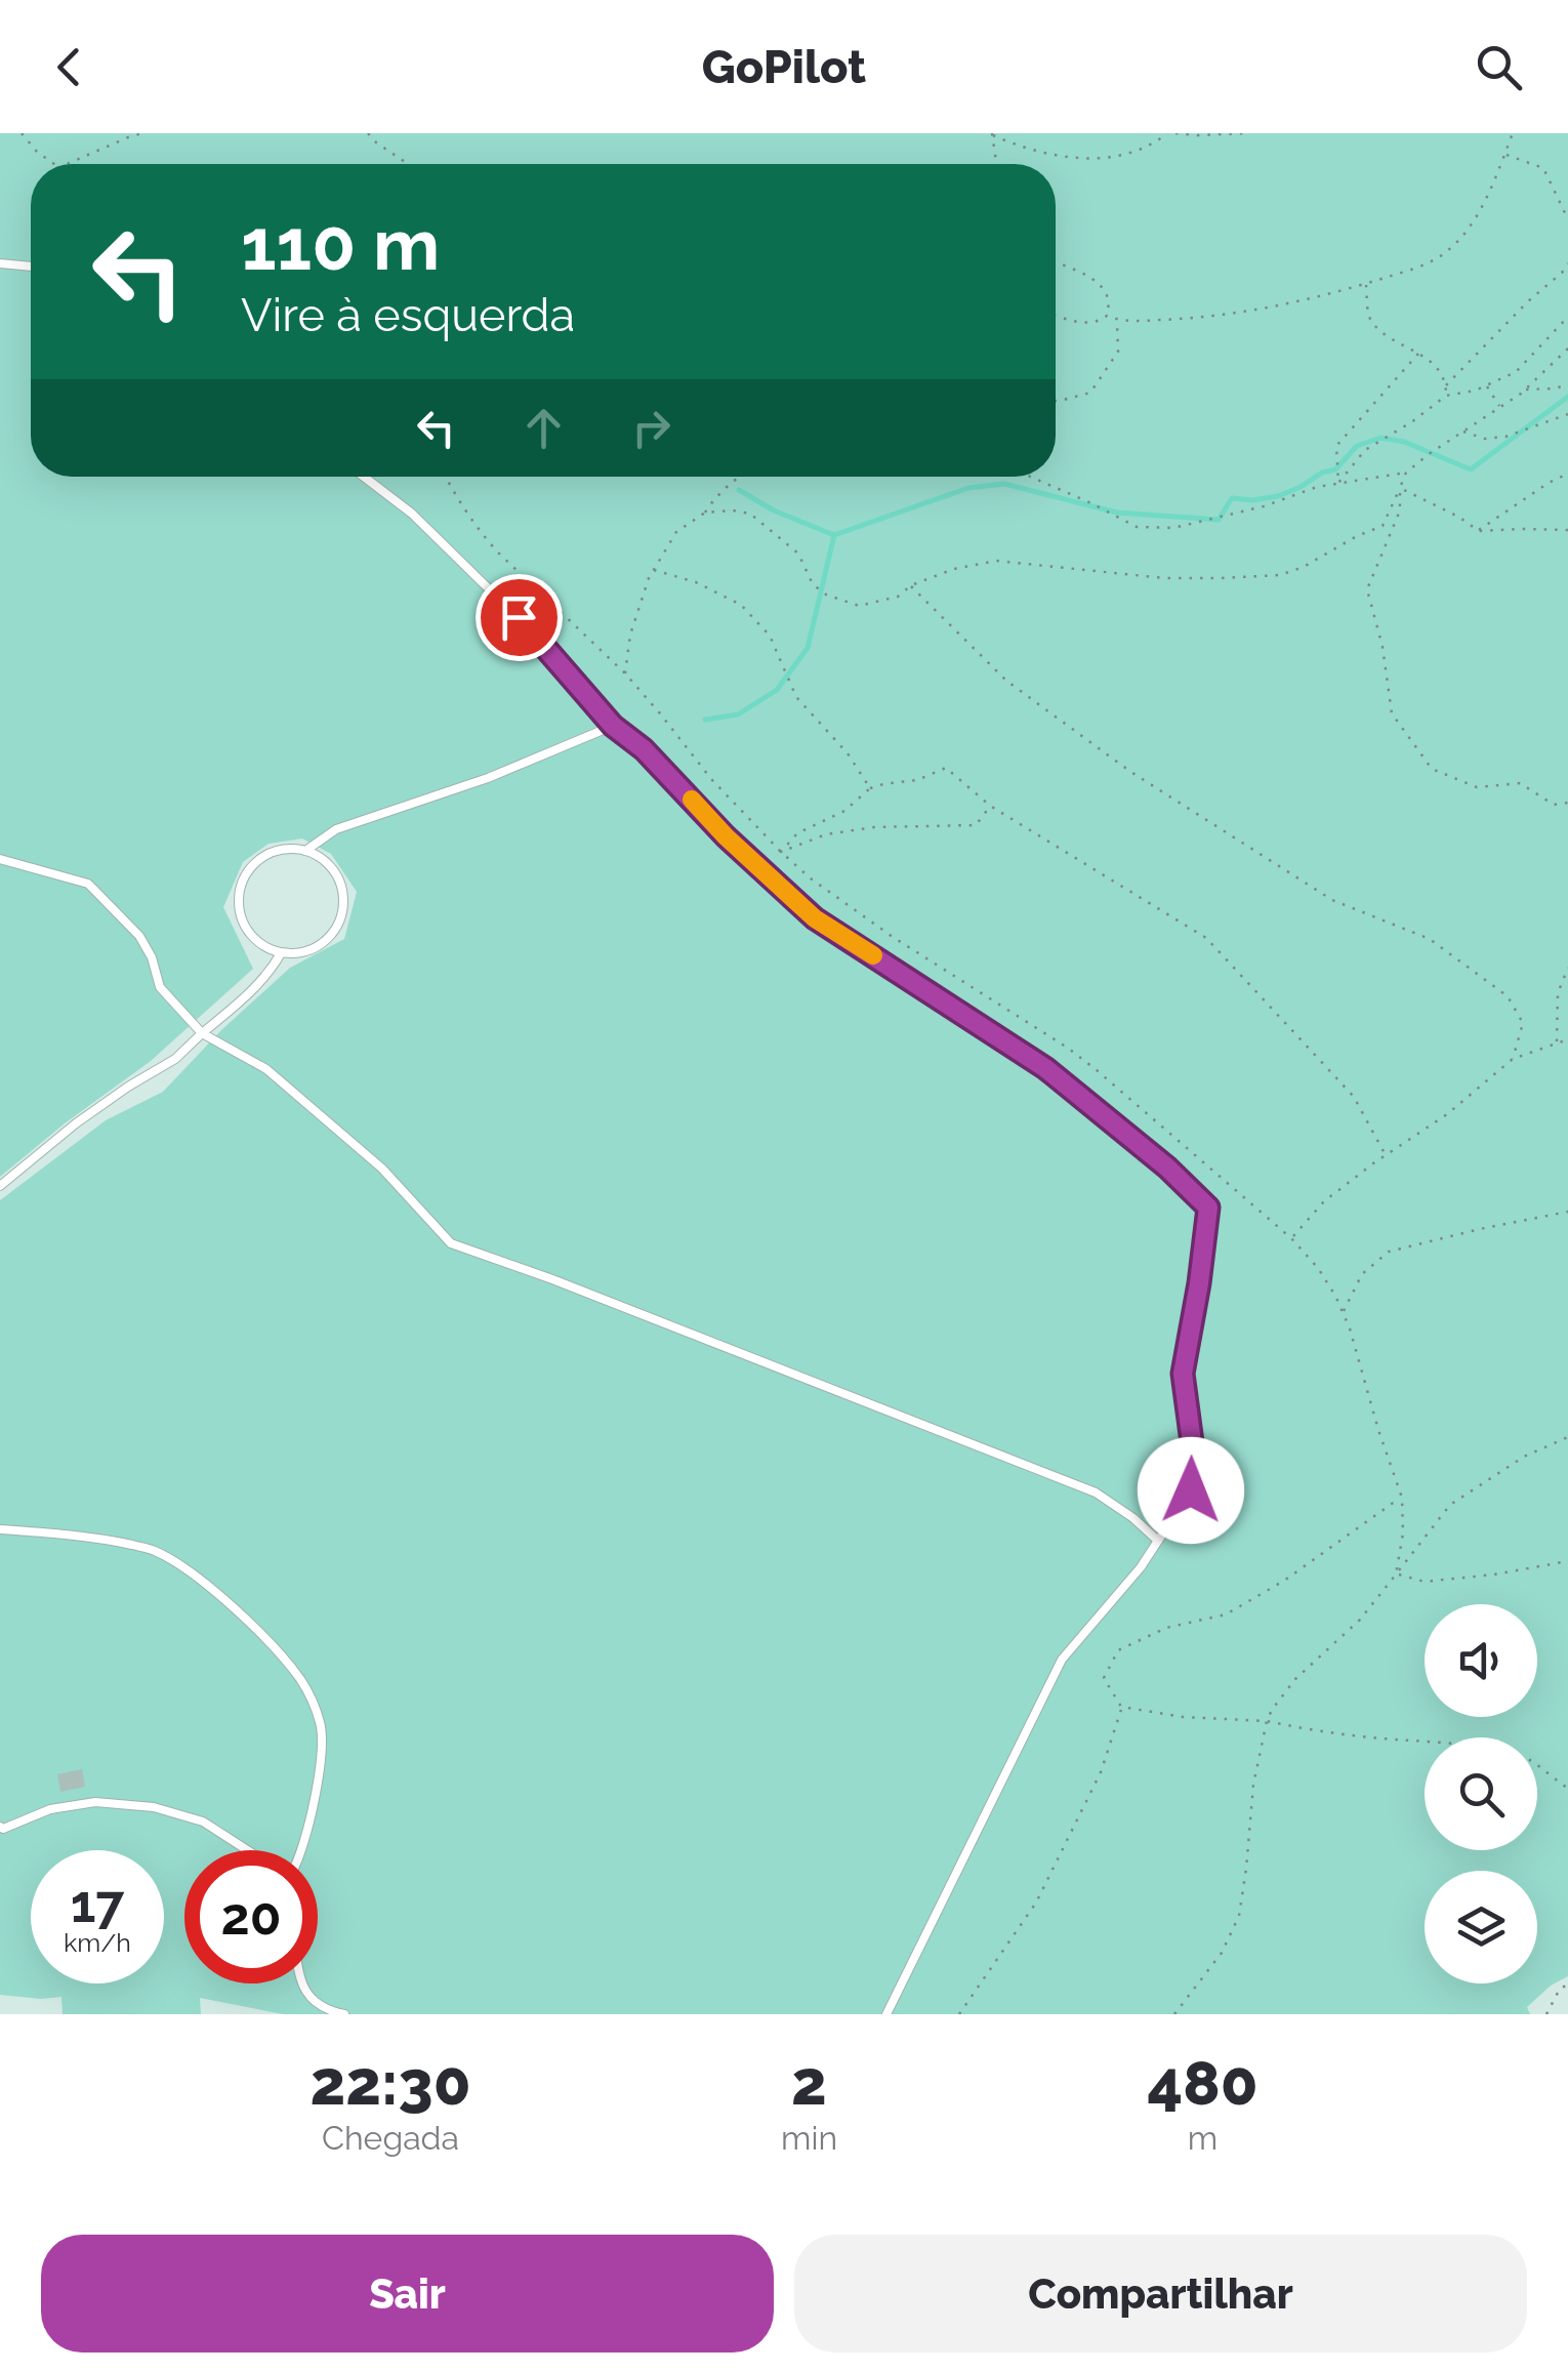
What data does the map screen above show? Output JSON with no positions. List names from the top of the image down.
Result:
{
  "page": {
    "header": "GoPilot",
    "turn": ["110 m", "Vire à esquerda"],
    "speed": "17 km/h",
    "limit": "20",
    "eta": [
      "22:30",
      "Chegada",
      "2",
      "min",
      "480",
      "m"
    ],
    "buttons": ["Sair", "Compartilhar"]
  }
}
